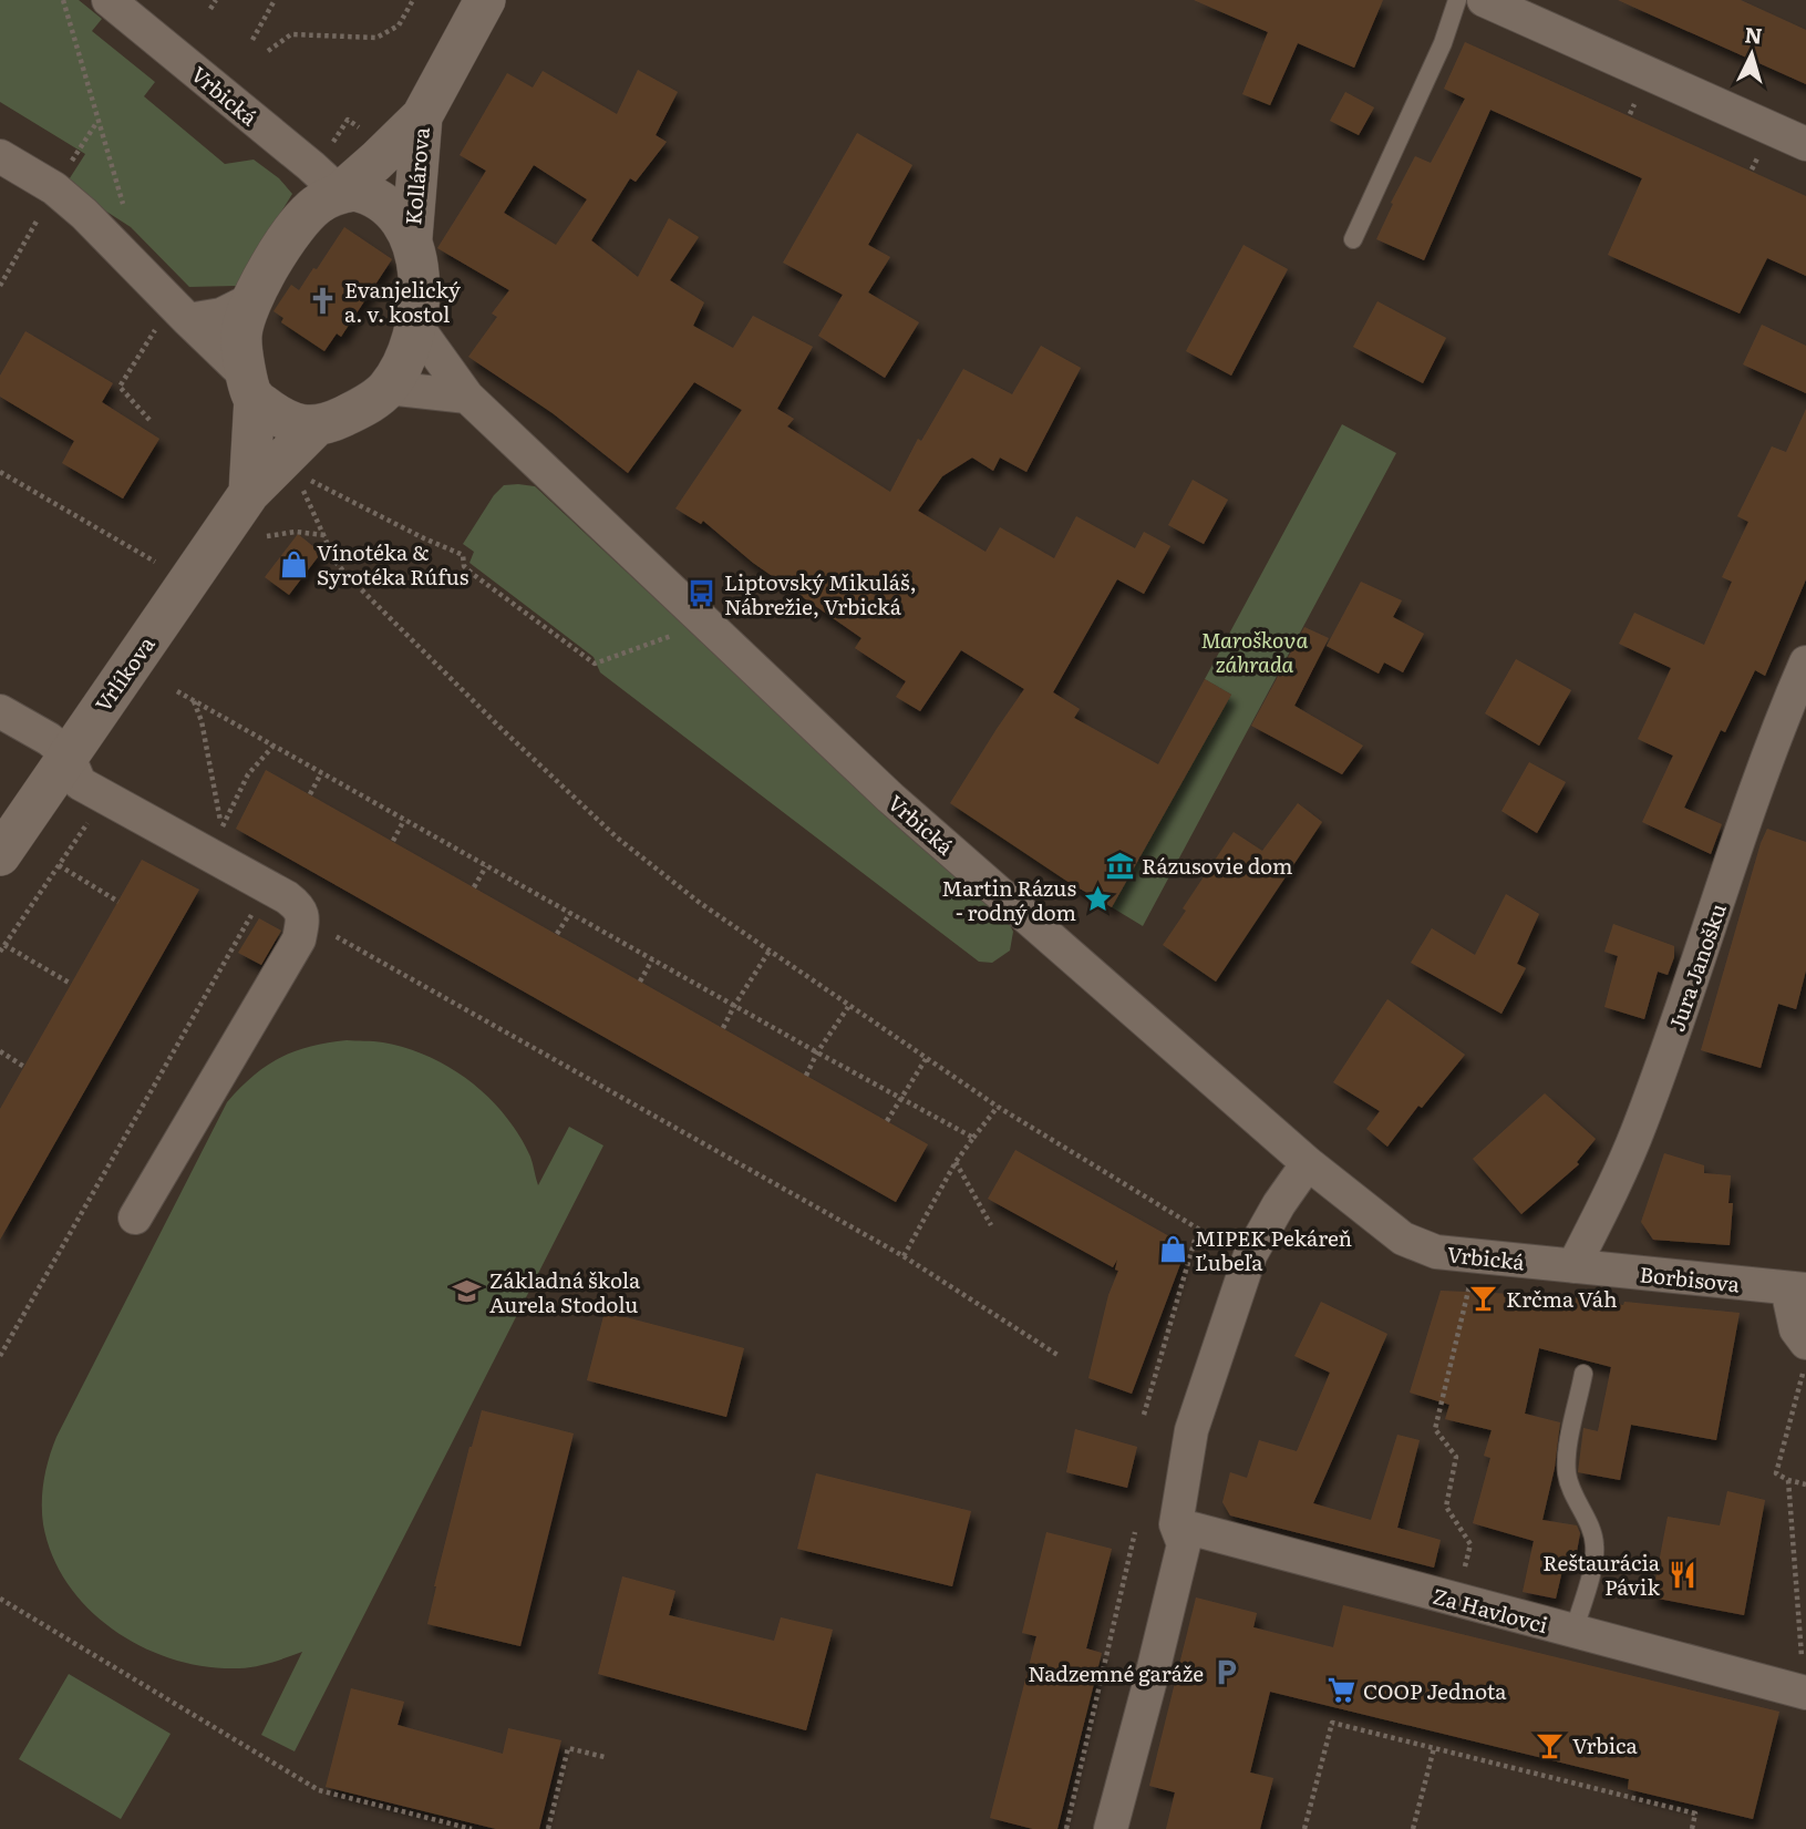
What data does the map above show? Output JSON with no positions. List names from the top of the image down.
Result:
{
  "streets": {
    "street": [
      "Vrbická",
      "Kollárova",
      "Vrlíkova",
      "Jura Janošku",
      "Borbisova",
      "Za Havlovci"
    ]
  },
  "crossings": [
    ["Vrbická", "Kollárova"],
    ["Vrbická", "Vrlíkova"],
    ["Vrbická", "Jura Janošku"],
    ["Vrbická", "Borbisova"],
    ["Kollárova", "Vrlíkova"],
    ["Jura Janošku", "Borbisova"]
  ],
  "parks": ["Maroškova záhrada"],
  "places": {
    "church": ["Evanjelický a. v. kostol"],
    "shop": ["Vínotéka & Syrotéka Rúfus", "MIPEK Pekáreň Ľubeľa"],
    "bus stop": ["Liptovský Mikuláš, Nábrežie, Vrbická"],
    "museum": ["Rázusovie dom"],
    "place": ["Martin Rázus - rodný dom"],
    "school or university": ["Základná škola Aurela Stodolu"],
    "bar": ["Krčma Váh", "Vrbica"],
    "restaurant": ["Reštaurácia Pávik"],
    "parking": ["Nadzemné garáže"],
    "supermarket": ["COOP Jednota"]
  },
  "north": "top"
}
